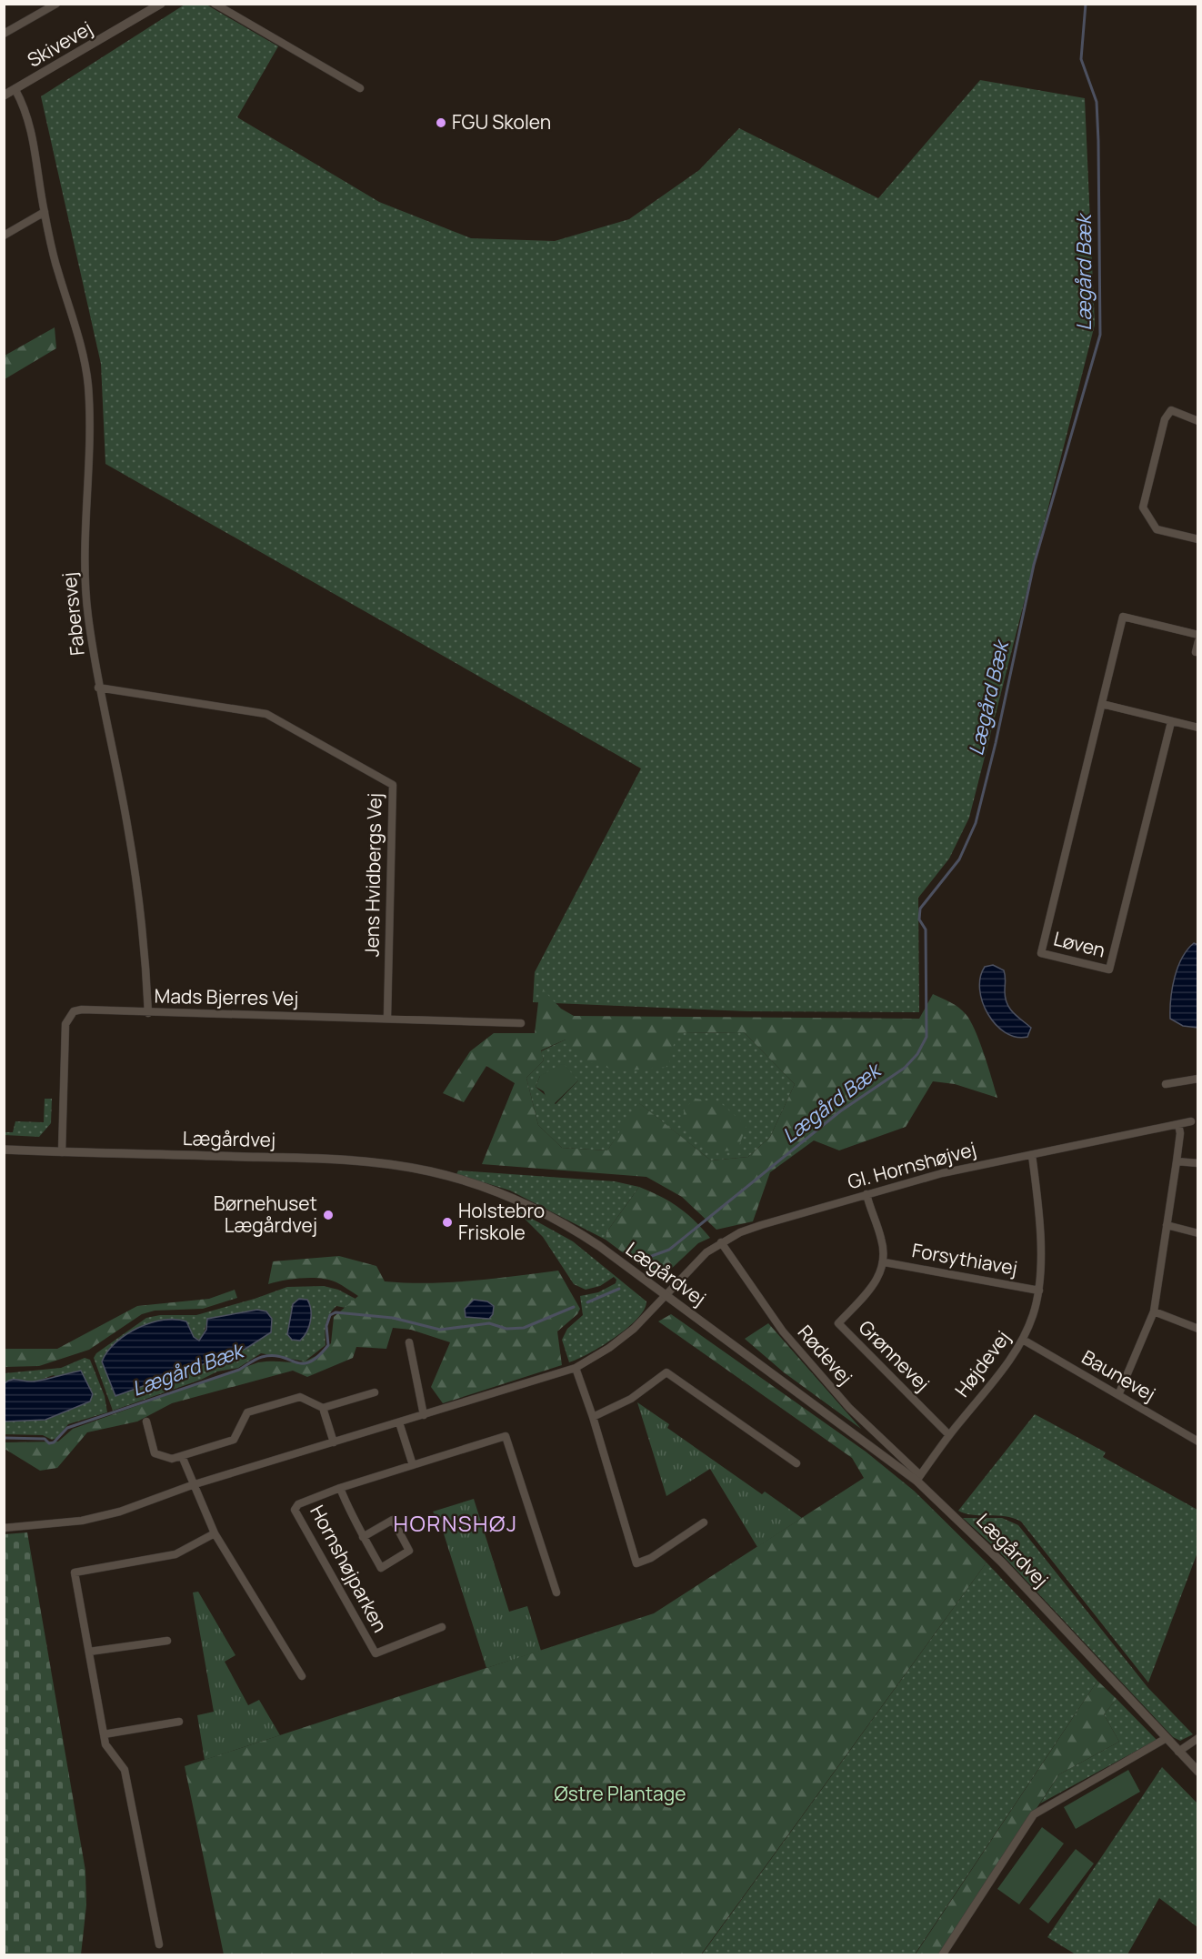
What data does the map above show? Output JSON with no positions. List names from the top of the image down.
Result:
{
  "streets": {
    "street": [
      "Skivevej",
      "Fabersvej",
      "Jens Hvidbergs Vej",
      "Løven",
      "Mads Bjerres Vej",
      "Lægårdvej",
      "Gl. Hornshøjvej",
      "Forsythiavej",
      "Rødevej",
      "Grønnevej",
      "Højdevej",
      "Baunevej",
      "Hornshøjparken"
    ]
  },
  "crossings": [
    ["Skivevej", "Fabersvej"],
    ["Fabersvej", "Jens Hvidbergs Vej"],
    ["Fabersvej", "Mads Bjerres Vej"],
    ["Jens Hvidbergs Vej", "Mads Bjerres Vej"],
    ["Mads Bjerres Vej", "Lægårdvej"],
    ["Lægårdvej", "Gl. Hornshøjvej"],
    ["Lægårdvej", "Rødevej"],
    ["Lægårdvej", "Højdevej"],
    ["Gl. Hornshøjvej", "Rødevej"],
    ["Gl. Hornshøjvej", "Højdevej"],
    ["Forsythiavej", "Grønnevej"],
    ["Forsythiavej", "Højdevej"],
    ["Rødevej", "Højdevej"],
    ["Grønnevej", "Højdevej"],
    ["Højdevej", "Baunevej"]
  ],
  "districts": ["HORNSHØJ"],
  "water": ["Lægård Bæk"],
  "parks": ["Østre Plantage"],
  "places": ["FGU Skolen", "Børnehuset Lægårdvej", "Holstebro Friskole"]
}
